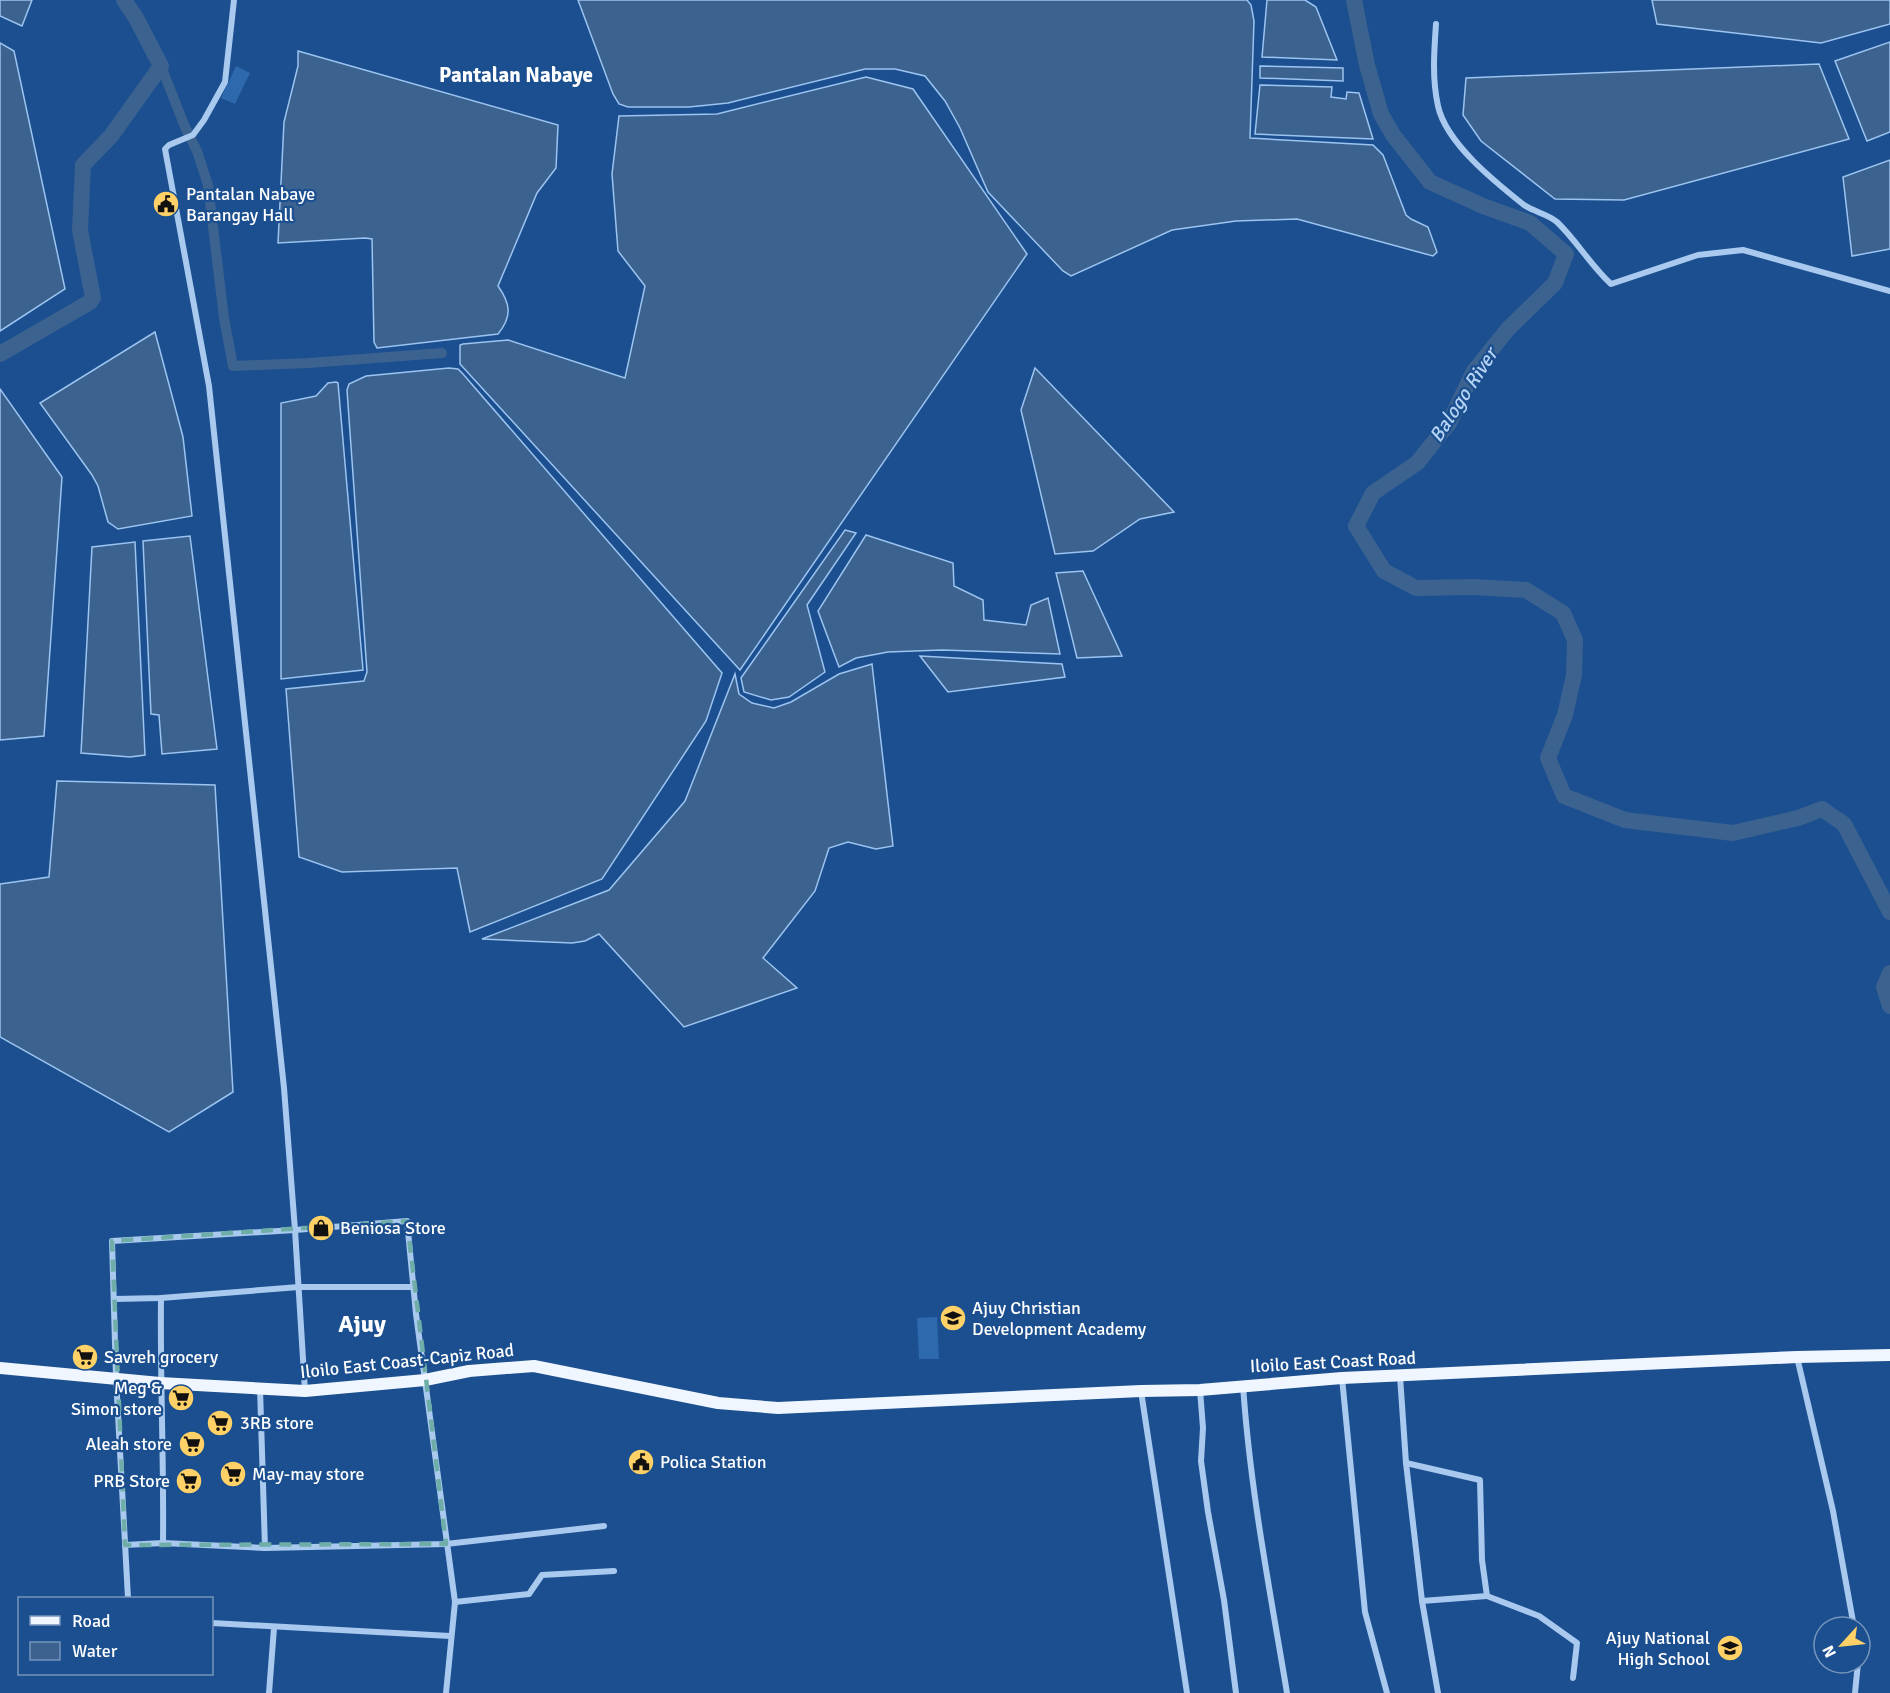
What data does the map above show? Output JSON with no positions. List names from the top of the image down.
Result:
{
  "streets": {
    "main road": ["Iloilo East Coast-Capiz Road", "Iloilo East Coast Road"]
  },
  "crossings": [
    ["Iloilo East Coast-Capiz Road", "Iloilo East Coast Road"]
  ],
  "districts": ["Pantalan Nabaye", "Ajuy"],
  "water": ["Balogo River"],
  "places": {
    "public building": ["Pantalan Nabaye Barangay Hall", "Polica Station"],
    "shop": ["Beniosa Store"],
    "school or university": ["Ajuy Christian Development Academy", "Ajuy National High School"],
    "supermarket": [
      "Savreh grocery",
      "Meg & Simon store",
      "3RB store",
      "Aleah store",
      "May-may store",
      "PRB Store"
    ]
  },
  "legend": ["Road", "Water"],
  "north": "bottom left"
}
